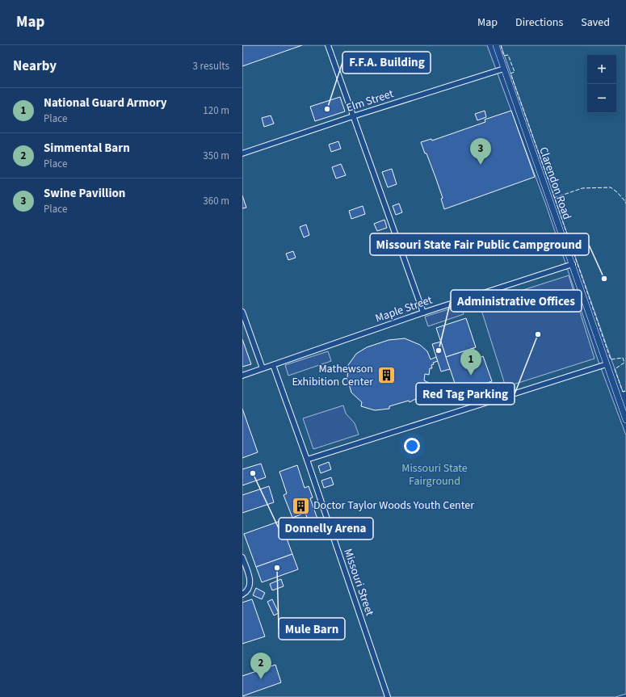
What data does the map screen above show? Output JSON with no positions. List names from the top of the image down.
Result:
{
  "streets": {
    "street": [
      "Elm Street",
      "Clarendon Road",
      "Maple Street",
      "Missouri Street"
    ]
  },
  "crossings": [
    ["Elm Street", "Clarendon Road"],
    ["Clarendon Road", "Maple Street"],
    ["Maple Street", "Missouri Street"]
  ],
  "parks": ["Missouri State Fairground"],
  "places": {
    "other": [
      "F.F.A. Building",
      "Missouri State Fair Public Campground",
      "Red Tag Parking",
      "Administrative Offices",
      "Donnelly Arena",
      "Mule Barn"
    ],
    "building": ["Mathewson Exhibition Center", "Doctor Taylor Woods Youth Center"]
  },
  "page": {
    "header": "Map",
    "nav": ["Map", "Directions", "Saved"],
    "heading": ["Nearby", "3 results"],
    "map_buttons": ["+", "−"],
    "list": [
      {
        "mark": "1",
        "name": "National Guard Armory",
        "note": "Place",
        "value": "120 m"
      },
      {
        "mark": "2",
        "name": "Simmental Barn",
        "note": "Place",
        "value": "350 m"
      },
      {
        "mark": "3",
        "name": "Swine Pavillion",
        "note": "Place",
        "value": "360 m"
      }
    ],
    "pins": ["3", "1", "2"]
  }
}
